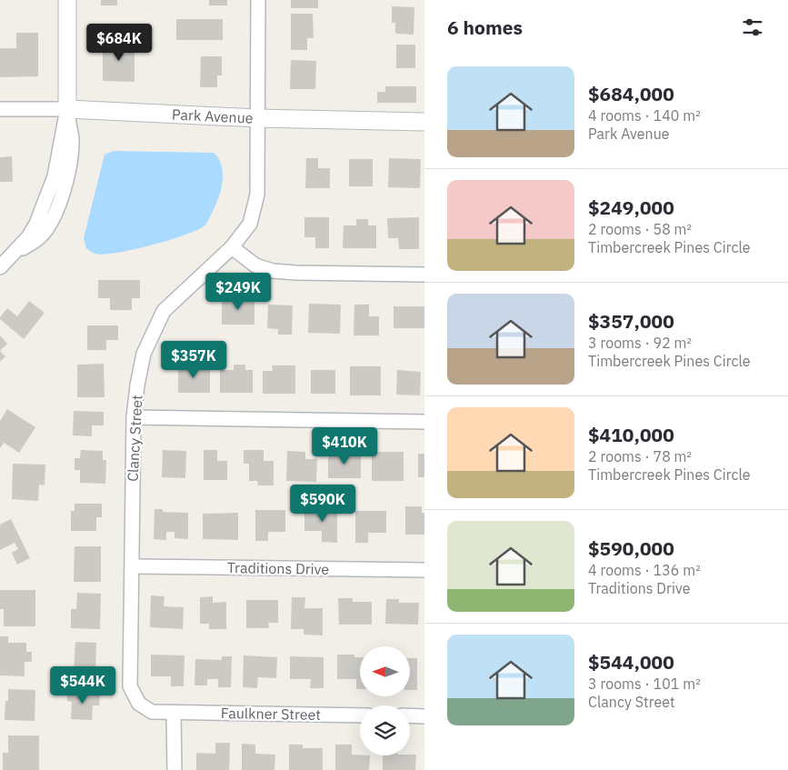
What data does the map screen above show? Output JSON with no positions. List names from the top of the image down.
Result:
{
  "streets": {
    "street": [
      "Park Avenue",
      "Clancy Street",
      "Traditions Drive",
      "Faulkner Street"
    ]
  },
  "crossings": [
    ["Park Avenue", "Clancy Street"],
    ["Clancy Street", "Traditions Drive"],
    ["Clancy Street", "Faulkner Street"]
  ],
  "north": "left",
  "page": {
    "heading": "6 homes",
    "price": [
      "$684K",
      "$249K",
      "$357K",
      "$410K",
      "$590K",
      "$544K"
    ],
    "list": [
      {
        "name": "$684,000",
        "note": "4 rooms · 140 m² · Park Avenue"
      },
      {
        "name": "$249,000",
        "note": "2 rooms · 58 m² · Timbercreek Pines Circle"
      },
      {
        "name": "$357,000",
        "note": "3 rooms · 92 m² · Timbercreek Pines Circle"
      },
      {
        "name": "$410,000",
        "note": "2 rooms · 78 m² · Timbercreek Pines Circle"
      },
      {
        "name": "$590,000",
        "note": "4 rooms · 136 m² · Traditions Drive"
      },
      {
        "name": "$544,000",
        "note": "3 rooms · 101 m² · Clancy Street"
      }
    ]
  }
}
